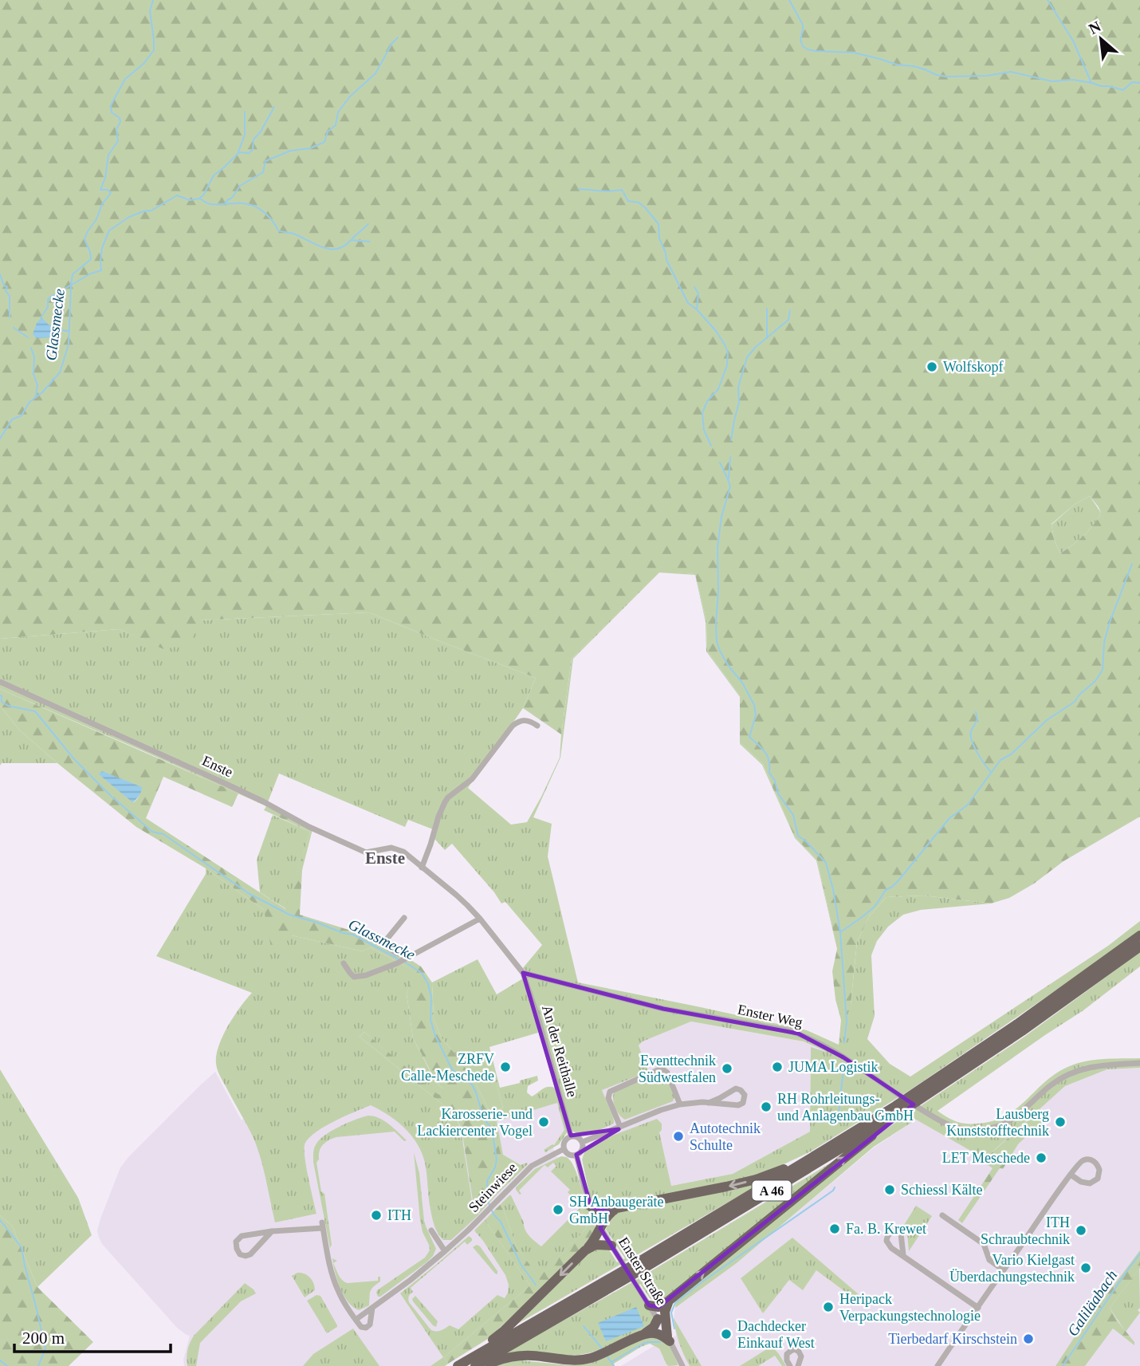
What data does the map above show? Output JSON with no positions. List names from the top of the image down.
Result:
{
  "streets": {
    "highway": ["A 46"],
    "street": [
      "Enste",
      "Enster Weg",
      "An der Reithalle",
      "Steinwiese",
      "Enster Straße"
    ]
  },
  "crossings": [
    ["Enste", "Enster Weg"],
    ["Enste", "An der Reithalle"],
    ["Enster Weg", "An der Reithalle"],
    ["An der Reithalle", "Steinwiese"],
    ["An der Reithalle", "Enster Straße"],
    ["Steinwiese", "Enster Straße"]
  ],
  "districts": ["Enste"],
  "water": ["Glassmecke", "Galiläabach"],
  "places": [
    "Wolfskopf",
    "ZRFV Calle-Meschede",
    "JUMA Logistik",
    "Eventtechnik Südwestfalen",
    "RH Rohrleitungs- und Anlagenbau GmbH",
    "Karosserie- und Lackiercenter Vogel",
    "Lausberg Kunststofftechnik",
    "Autotechnik Schulte",
    "LET Meschede",
    "Schiessl Kälte",
    "SH Anbaugeräte GmbH",
    "ITH",
    "Fa. B. Krewet",
    "ITH Schraubtechnik",
    "Vario Kielgast Überdachungstechnik",
    "Heripack Verpackungstechnologie",
    "Dachdecker Einkauf West",
    "Tierbedarf Kirschstein"
  ],
  "scale_bar": "200 m",
  "north": "top left"
}
